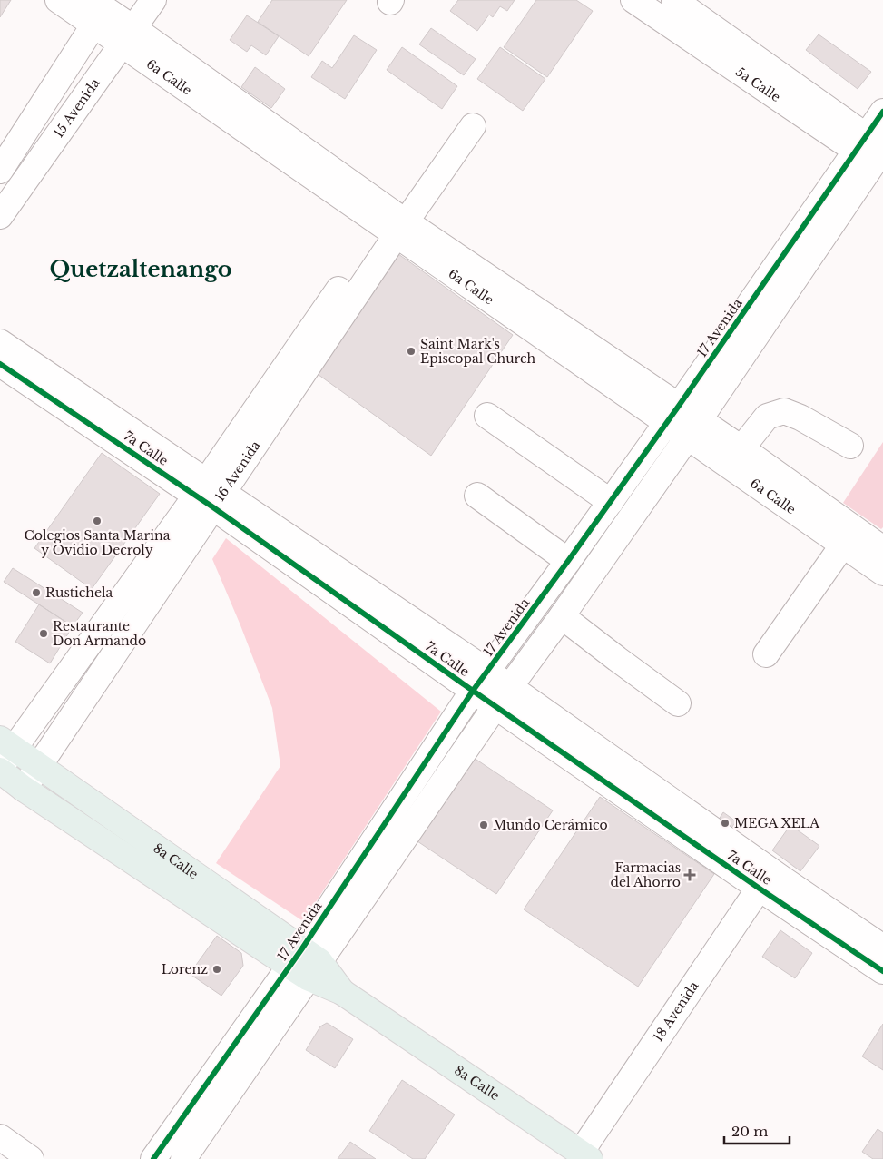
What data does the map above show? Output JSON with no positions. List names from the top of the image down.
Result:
{
  "streets": {
    "main road": ["8a Calle"],
    "street": [
      "6a Calle",
      "5a Calle",
      "15 Avenida",
      "17 Avenida",
      "7a Calle",
      "16 Avenida",
      "18 Avenida"
    ]
  },
  "crossings": [
    ["6a Calle", "15 Avenida"],
    ["6a Calle", "17 Avenida"],
    ["6a Calle", "16 Avenida"],
    ["5a Calle", "17 Avenida"],
    ["17 Avenida", "7a Calle"],
    ["17 Avenida", "8a Calle"],
    ["7a Calle", "16 Avenida"],
    ["7a Calle", "18 Avenida"],
    ["16 Avenida", "8a Calle"],
    ["8a Calle", "18 Avenida"]
  ],
  "districts": ["Quetzaltenango"],
  "places": {
    "other": [
      "Saint Mark's Episcopal Church",
      "Colegios Santa Marina y Ovidio Decroly",
      "Rustichela",
      "Restaurante Don Armando",
      "MEGA XELA",
      "Mundo Cerámico",
      "Lorenz"
    ],
    "health": ["Farmacias del Ahorro"]
  },
  "scale_bar": "20 m"
}
